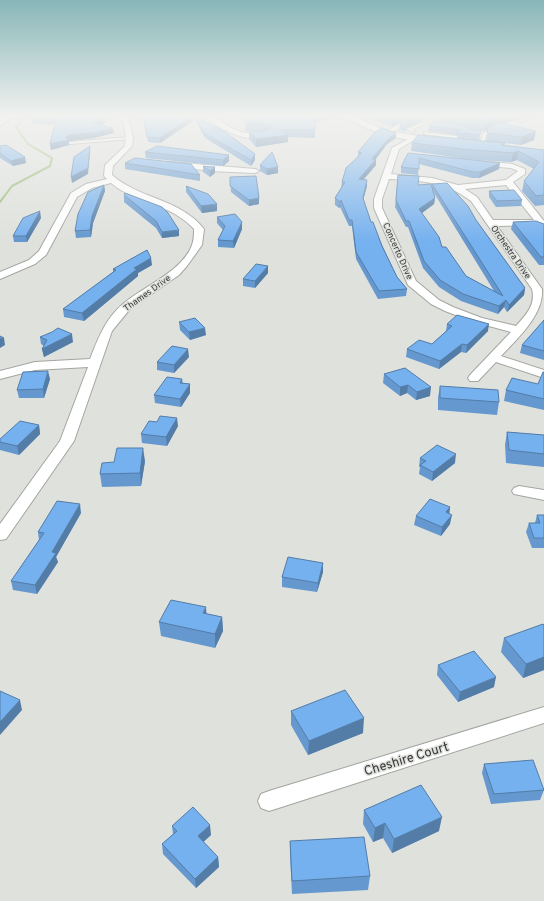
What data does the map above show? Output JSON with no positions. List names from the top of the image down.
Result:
{
  "streets": {
    "street": [
      "Concerto Drive",
      "Orchestra Drive",
      "Thames Drive",
      "Cheshire Court"
    ]
  },
  "crossings": [
    ["Concerto Drive", "Orchestra Drive"]
  ]
}
